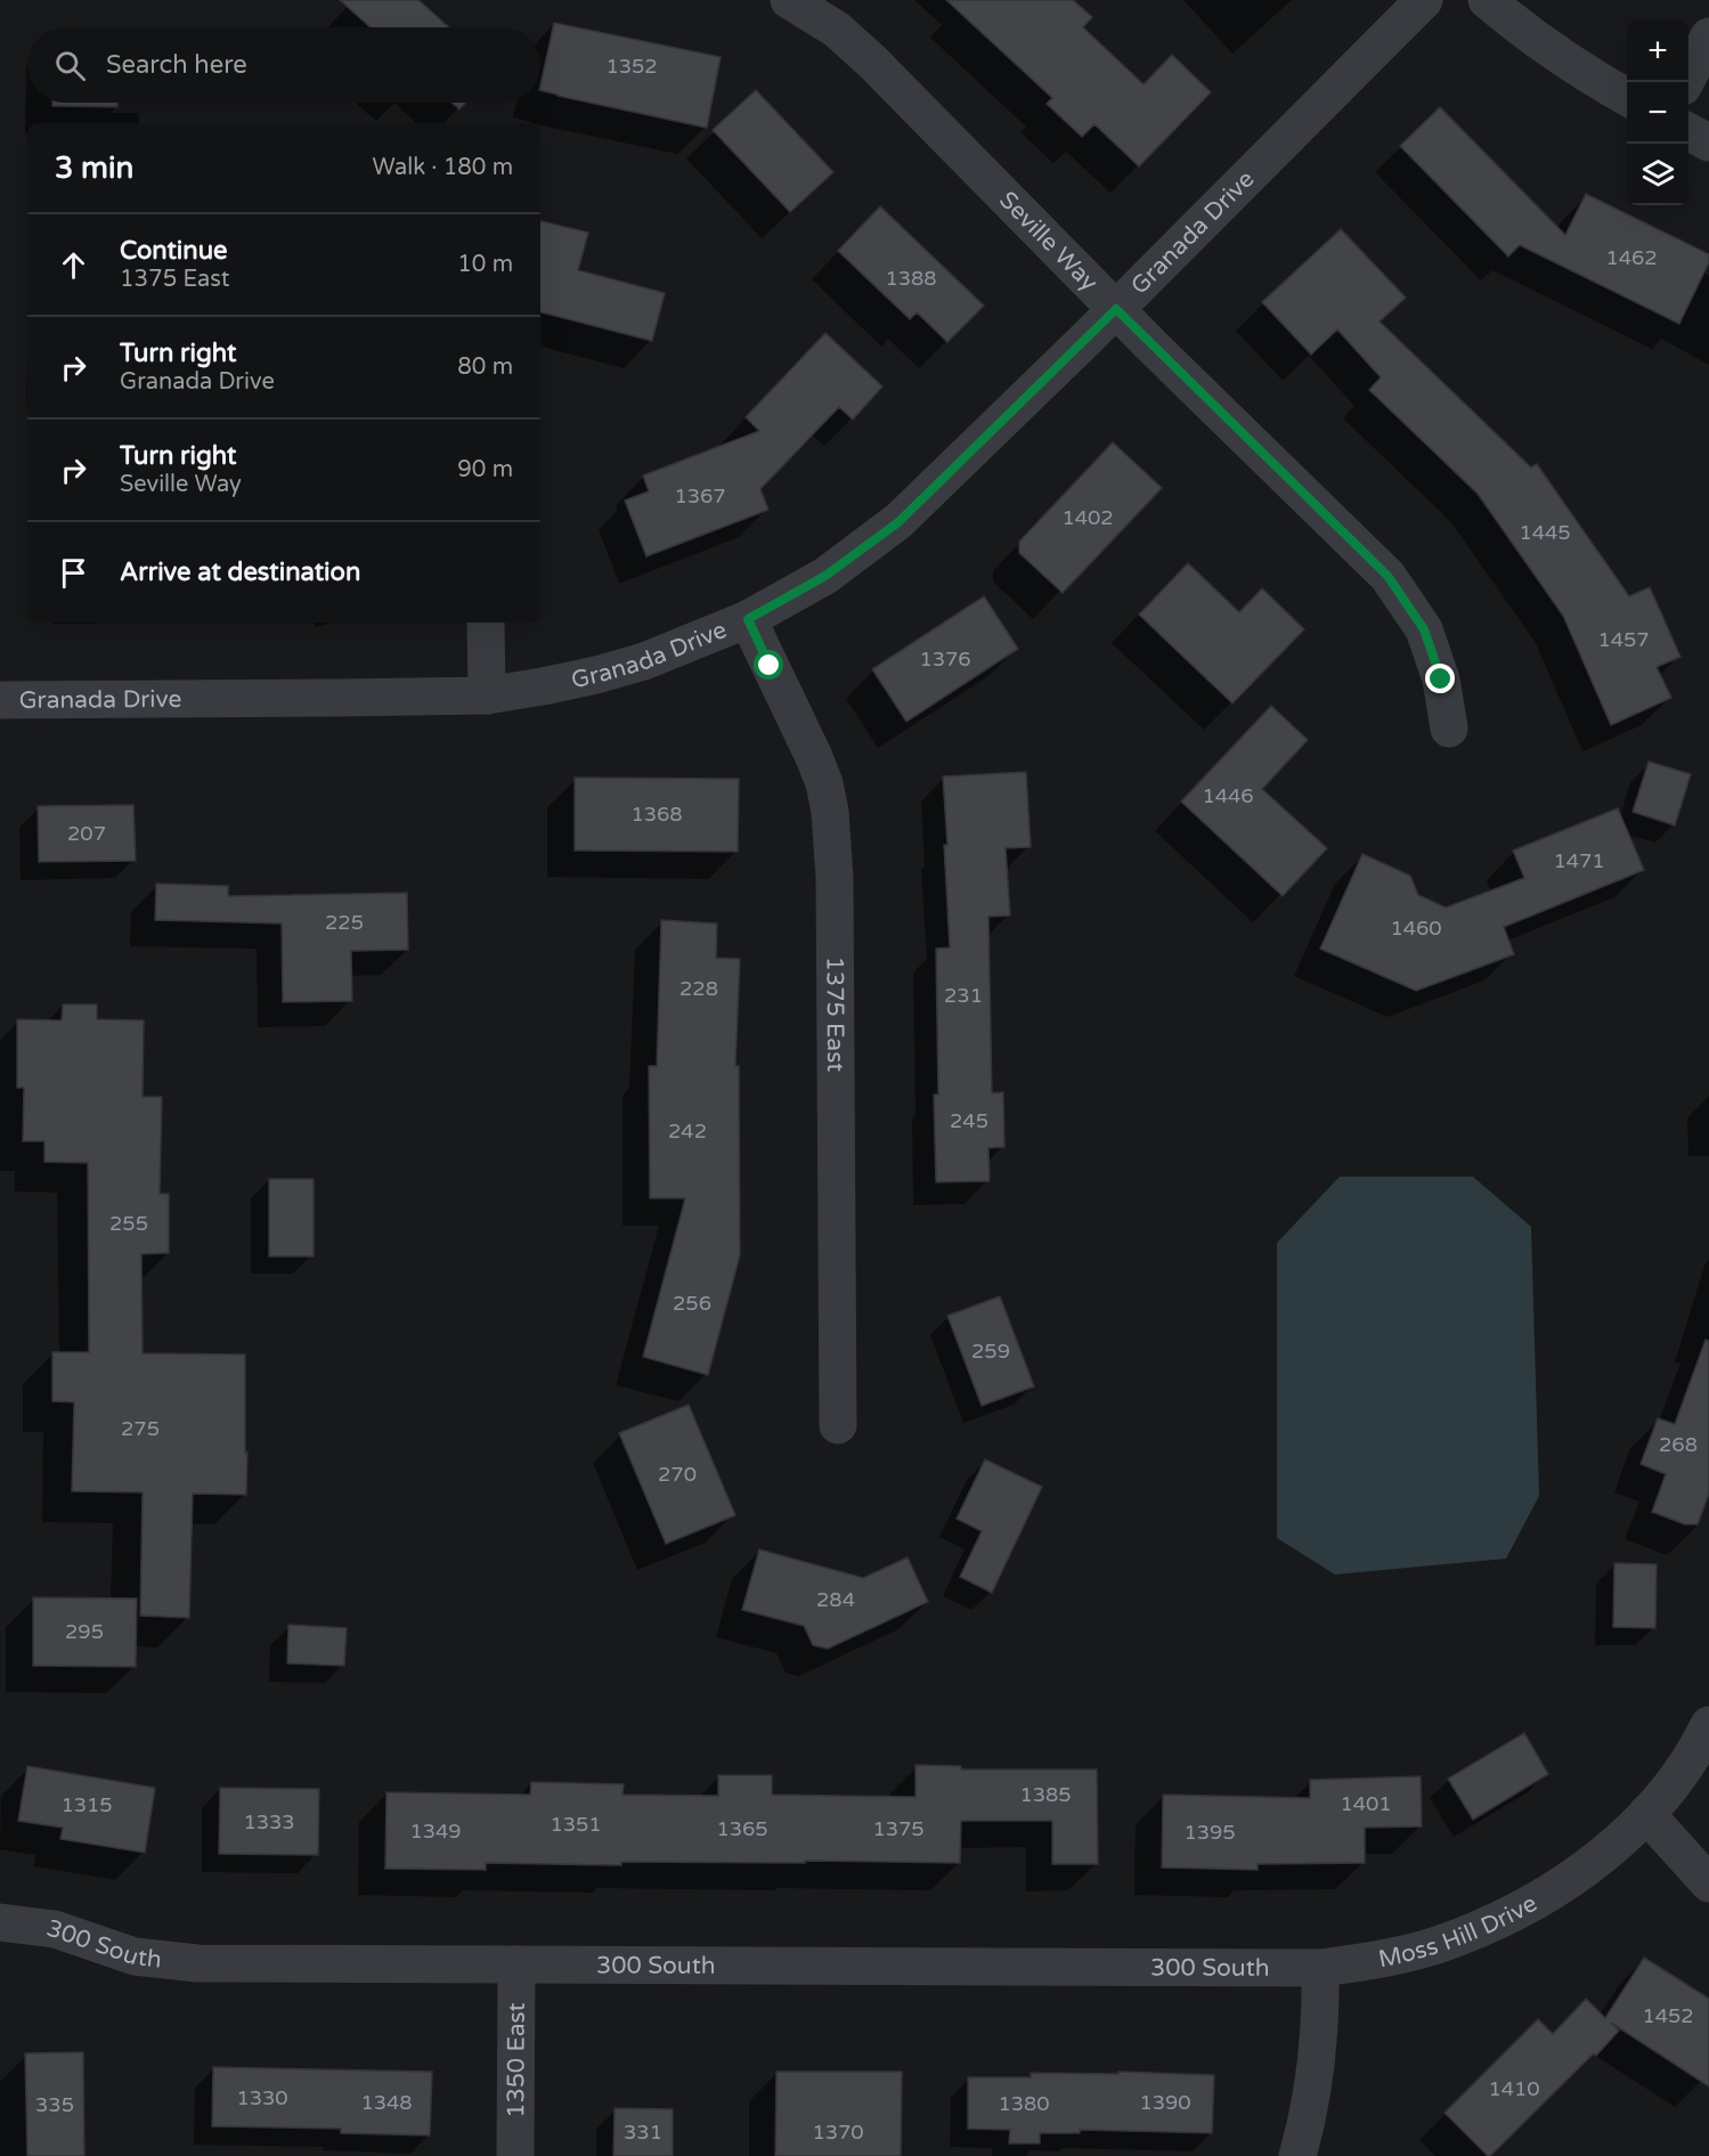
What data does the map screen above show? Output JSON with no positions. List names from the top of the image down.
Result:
{
  "streets": {
    "street": [
      "Granada Drive",
      "Seville Way",
      "1375 East",
      "Moss Hill Drive",
      "300 South",
      "1350 East"
    ]
  },
  "crossings": [
    ["Granada Drive", "Seville Way"],
    ["Granada Drive", "1375 East"],
    ["Moss Hill Drive", "300 South"],
    ["300 South", "1350 East"]
  ],
  "house_numbers": [
    "1352",
    "1462",
    "1388",
    "1367",
    "1402",
    "1445",
    "1457",
    "1376",
    "1446",
    "1368",
    "207",
    "1471",
    "225",
    "1460",
    "228",
    "231",
    "245",
    "242",
    "255",
    "256",
    "259",
    "275",
    "268",
    "270",
    "284",
    "295",
    "1385",
    "1401",
    "1315",
    "1333",
    "1351",
    "1365",
    "1375",
    "1349",
    "1395",
    "1452",
    "1410",
    "1330",
    "1348",
    "1390",
    "1380",
    "335",
    "331",
    "1370"
  ],
  "page": {
    "map_buttons": ["+", "−"],
    "search": "Search here",
    "heading": ["3 min", "Walk · 180 m"],
    "list": [
      ["Continue", "1375 East", "10 m"],
      ["Turn right", "Granada Drive", "80 m"],
      ["Turn right", "Seville Way", "90 m"],
      "Arrive at destination"
    ]
  }
}
